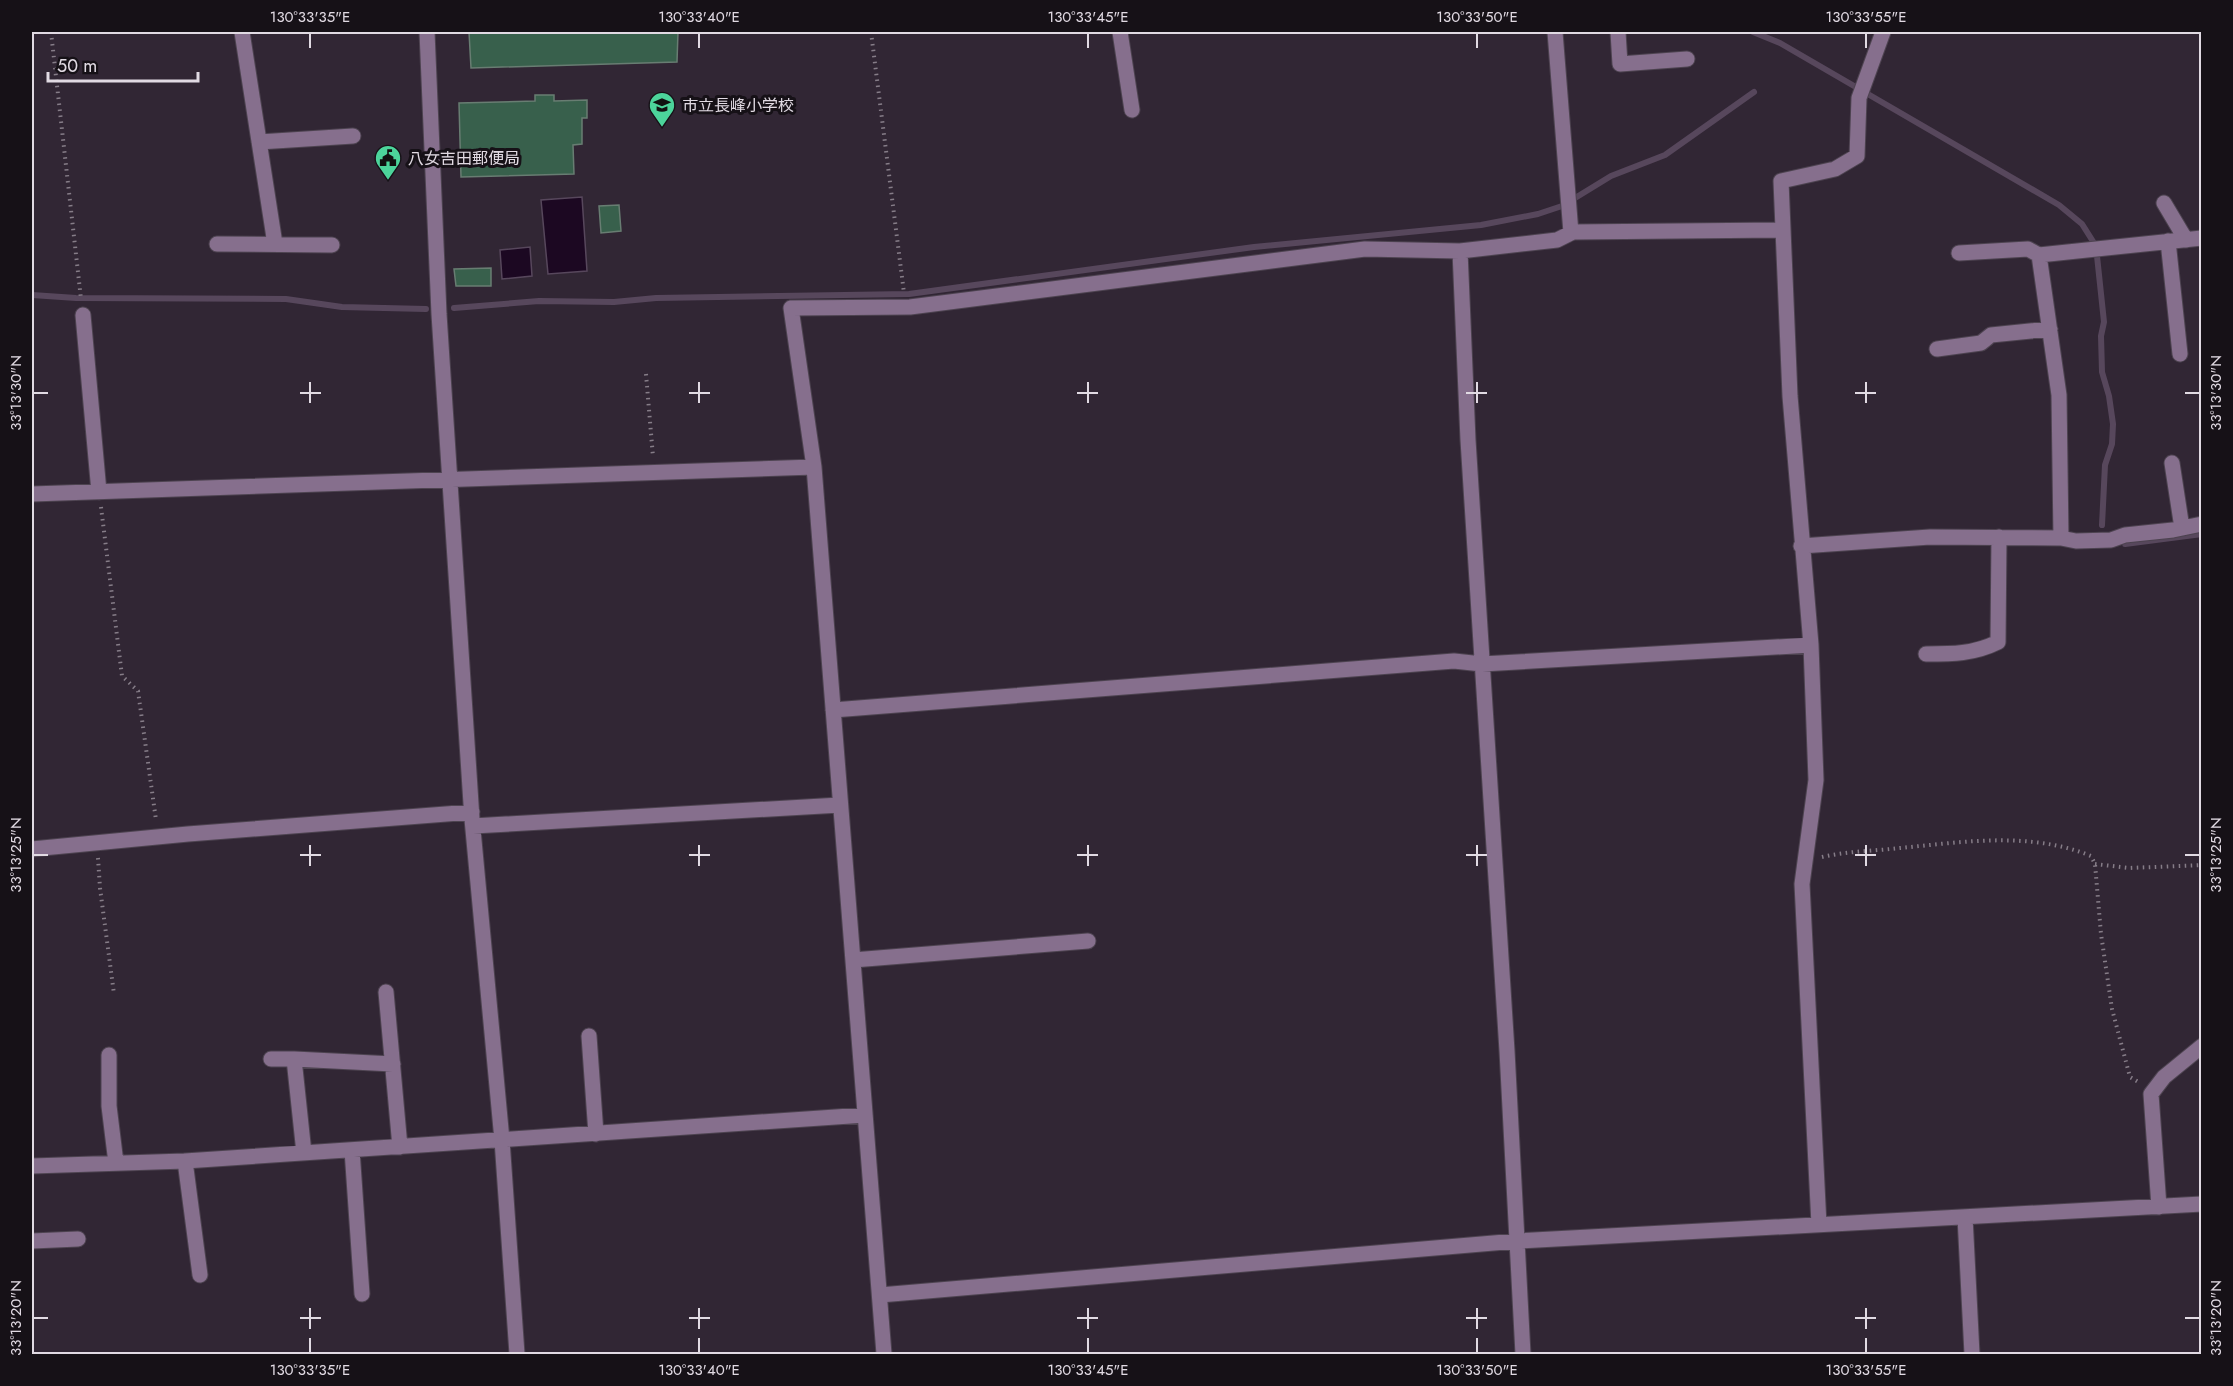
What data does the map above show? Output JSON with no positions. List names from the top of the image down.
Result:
{
  "places": {
    "school or university": ["市立長峰小学校"],
    "public building": ["八女吉田郵便局"]
  },
  "scale_bar": "50 m",
  "coordinates": [
    "130°33'35\"E",
    "130°33'40\"E",
    "130°33'45\"E",
    "130°33'50\"E",
    "130°33'55\"E",
    "33°13'30\"N",
    "33°13'25\"N",
    "33°13'20\"N"
  ]
}
